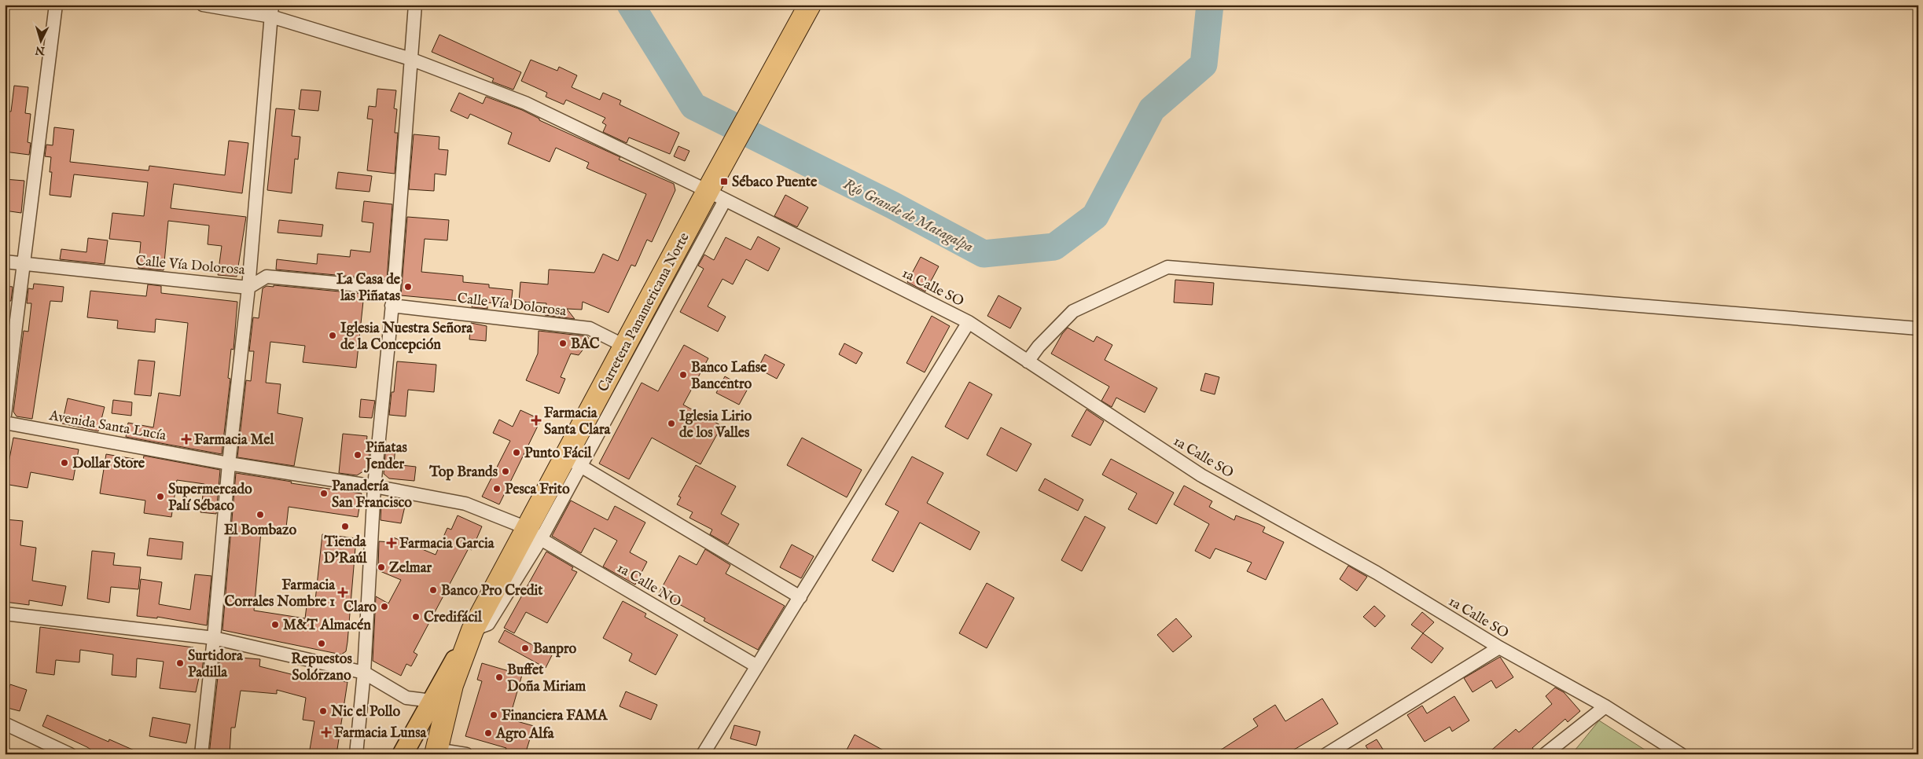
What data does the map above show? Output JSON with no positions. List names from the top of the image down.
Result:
{
  "streets": {
    "highway": ["Carretera Panamericana Norte"],
    "street": [
      "Calle Vía Dolorosa",
      "1a Calle SO",
      "Avenida Santa Lucía",
      "1a Calle NO"
    ]
  },
  "crossings": [
    ["Calle Vía Dolorosa", "Carretera Panamericana Norte"],
    ["1a Calle SO", "Carretera Panamericana Norte"],
    ["Carretera Panamericana Norte", "Avenida Santa Lucía"],
    ["Carretera Panamericana Norte", "1a Calle NO"],
    ["Avenida Santa Lucía", "1a Calle NO"]
  ],
  "water": ["Río Grande de Matagalpa"],
  "places": {
    "transit": ["Sébaco Puente"],
    "other": [
      "La Casa de las Piñatas",
      "Iglesia Nuestra Señora de la Concepción",
      "BAC",
      "Banco Lafise Bancentro",
      "Iglesia Lirio de los Valles",
      "Punto Fácil",
      "Piñatas Jender",
      "Dollar Store",
      "Top Brands",
      "Pesca Frito",
      "Panadería San Francisco",
      "Supermercado Palí Sébaco",
      "El Bombazo",
      "Tienda D'Raúl",
      "Zelmar",
      "Banco Pro Credit",
      "Claro",
      "Credifácil",
      "M&T Almacén",
      "Repuestos Solórzano",
      "Banpro",
      "Surtidora Padilla",
      "Buffet Doña Miriam",
      "Nic el Pollo",
      "Financiera FAMA",
      "Agro Alfa"
    ],
    "health": [
      "Farmacia Santa Clara",
      "Farmacia Mel",
      "Farmacia Garcia",
      "Farmacia Corrales Nombre 1",
      "Farmacia Lunsa"
    ]
  },
  "north": "bottom"
}
